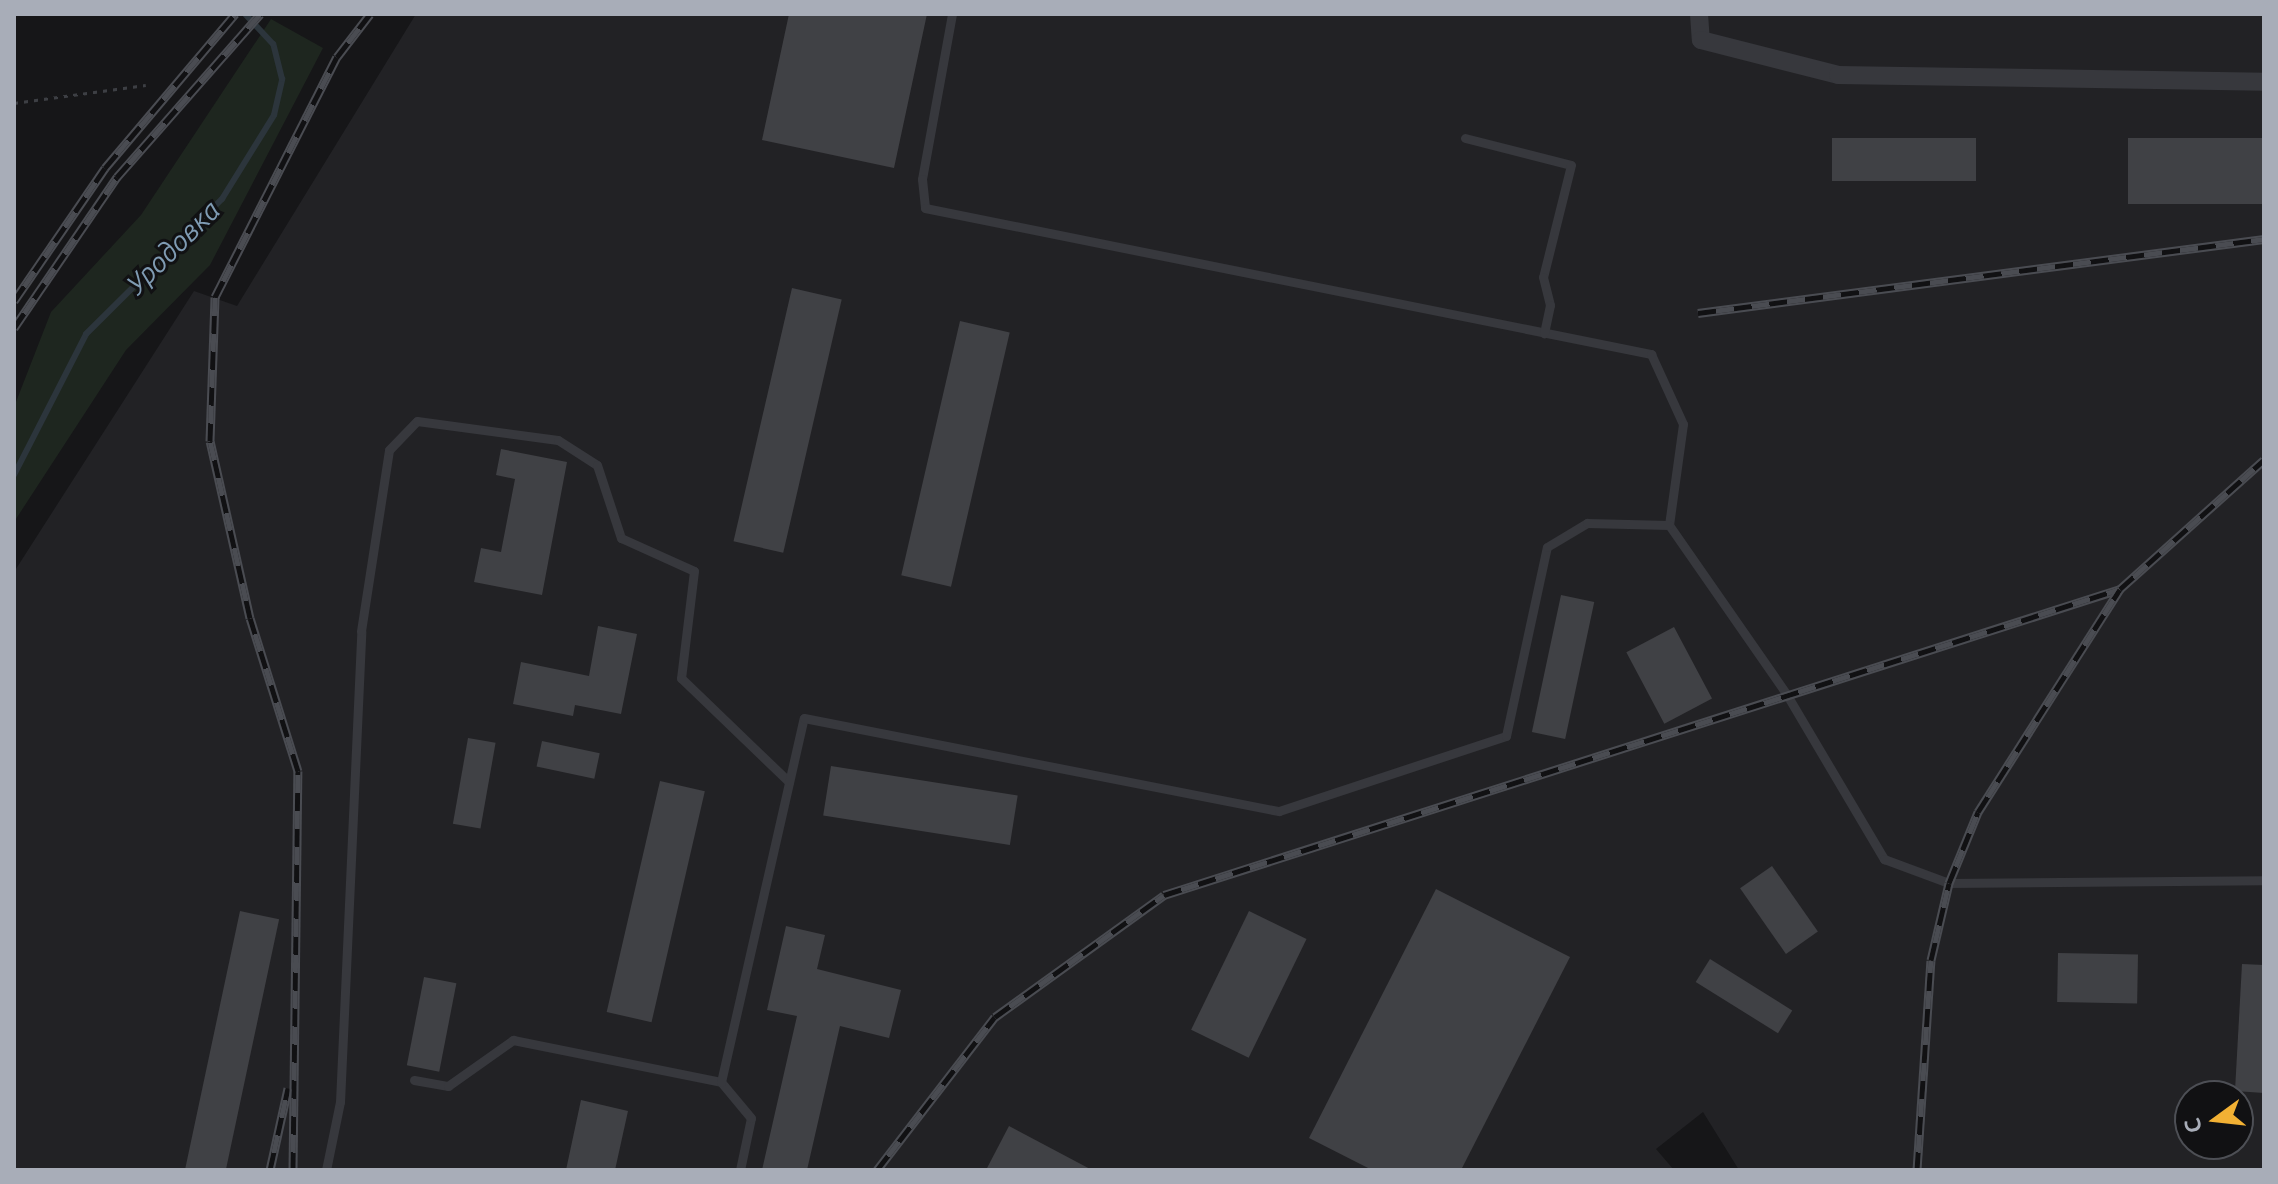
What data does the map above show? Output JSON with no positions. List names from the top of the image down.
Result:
{
  "water": ["Уродовка"],
  "north": "left"
}
